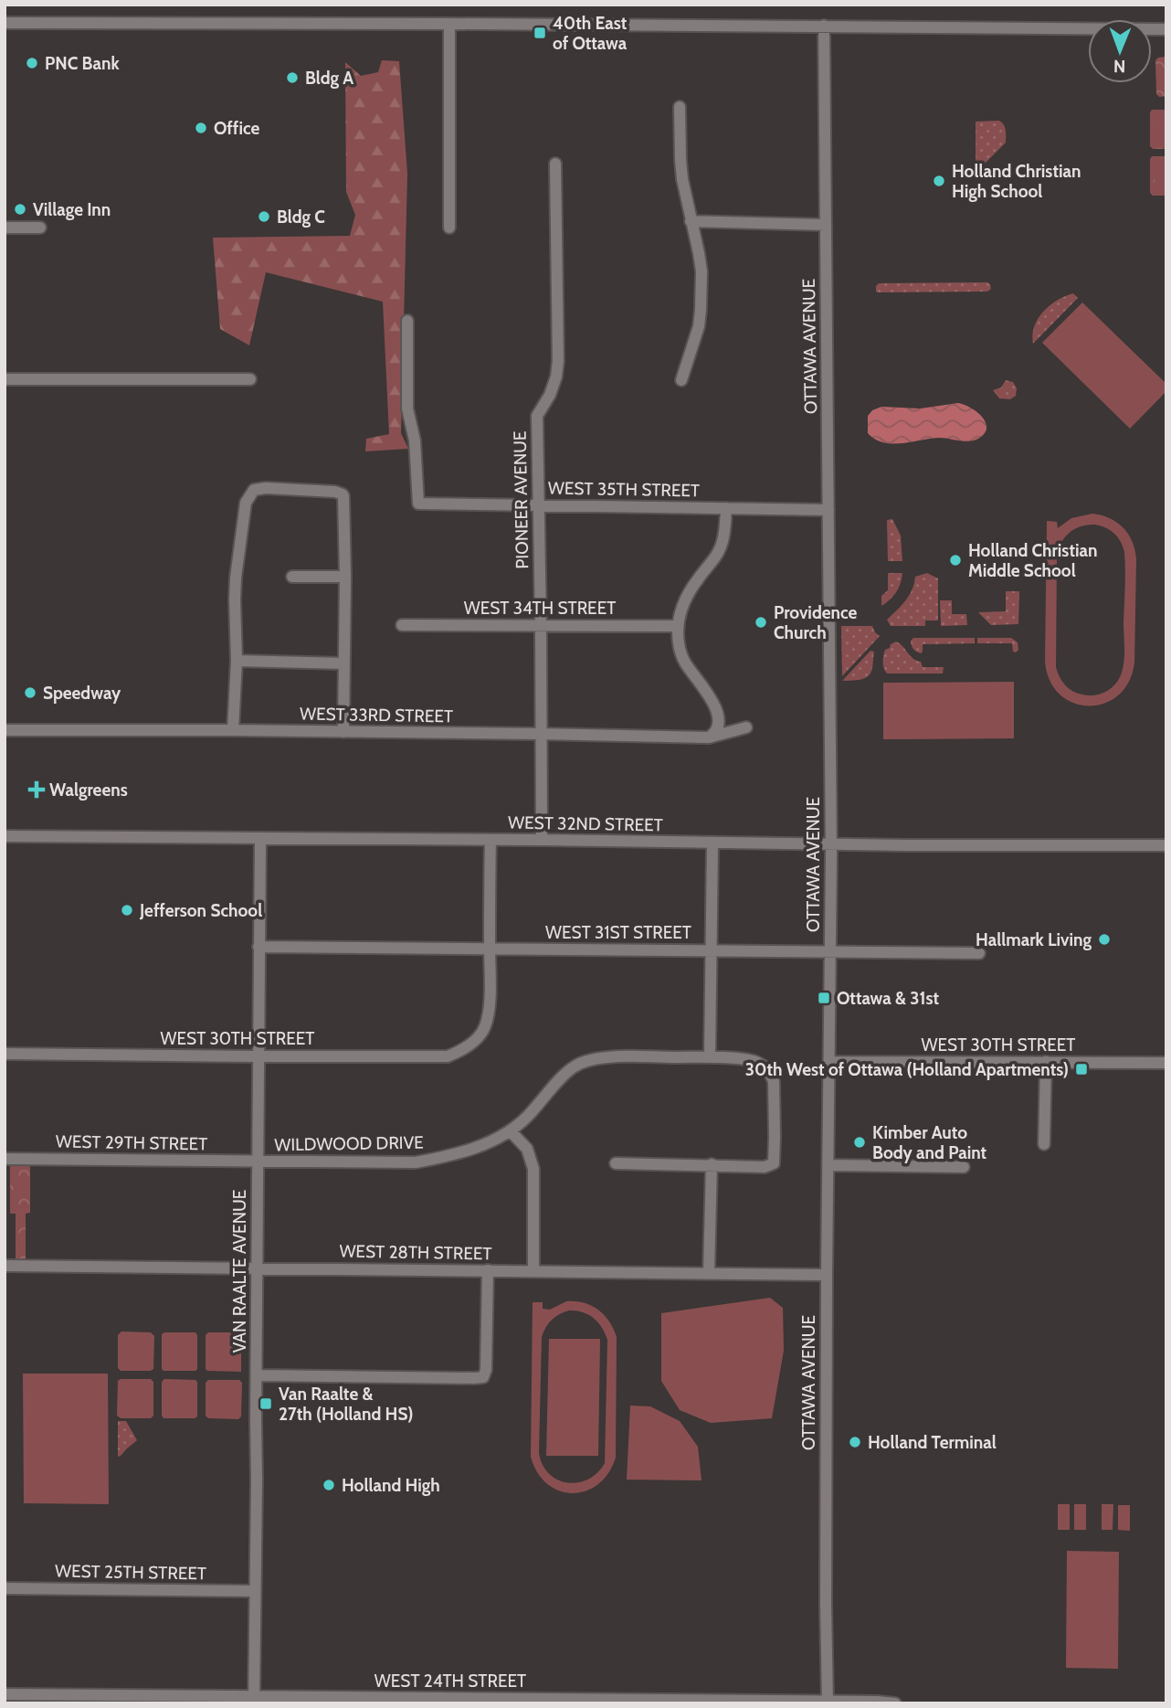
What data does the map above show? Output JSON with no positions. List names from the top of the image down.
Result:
{
  "streets": {
    "street": [
      "OTTAWA AVENUE",
      "WEST 35TH STREET",
      "PIONEER AVENUE",
      "WEST 34TH STREET",
      "WEST 33RD STREET",
      "WEST 32ND STREET",
      "WEST 31ST STREET",
      "WEST 30TH STREET",
      "WEST 29TH STREET",
      "WILDWOOD DRIVE",
      "WEST 28TH STREET",
      "VAN RAALTE AVENUE",
      "WEST 25TH STREET",
      "WEST 24TH STREET"
    ]
  },
  "crossings": [
    ["OTTAWA AVENUE", "WEST 35TH STREET"],
    ["OTTAWA AVENUE", "WEST 32ND STREET"],
    ["OTTAWA AVENUE", "WEST 31ST STREET"],
    ["OTTAWA AVENUE", "WEST 30TH STREET"],
    ["OTTAWA AVENUE", "WEST 28TH STREET"],
    ["OTTAWA AVENUE", "WEST 24TH STREET"],
    ["WEST 35TH STREET", "PIONEER AVENUE"],
    ["PIONEER AVENUE", "WEST 34TH STREET"],
    ["PIONEER AVENUE", "WEST 33RD STREET"],
    ["PIONEER AVENUE", "WEST 32ND STREET"],
    ["WEST 32ND STREET", "VAN RAALTE AVENUE"],
    ["WEST 31ST STREET", "WEST 30TH STREET"],
    ["WEST 31ST STREET", "VAN RAALTE AVENUE"],
    ["WEST 30TH STREET", "VAN RAALTE AVENUE"],
    ["WEST 29TH STREET", "WILDWOOD DRIVE"],
    ["WEST 29TH STREET", "VAN RAALTE AVENUE"],
    ["WILDWOOD DRIVE", "VAN RAALTE AVENUE"],
    ["WEST 28TH STREET", "VAN RAALTE AVENUE"],
    ["VAN RAALTE AVENUE", "WEST 25TH STREET"],
    ["VAN RAALTE AVENUE", "WEST 24TH STREET"]
  ],
  "places": {
    "transit": [
      "40th East of Ottawa",
      "Ottawa & 31st",
      "30th West of Ottawa (Holland Apartments)",
      "Van Raalte & 27th (Holland HS)"
    ],
    "other": [
      "PNC Bank",
      "Bldg A",
      "Office",
      "Holland Christian High School",
      "Village Inn",
      "Bldg C",
      "Holland Christian Middle School",
      "Providence Church",
      "Speedway",
      "Jefferson School",
      "Hallmark Living",
      "Kimber Auto Body and Paint",
      "Holland Terminal",
      "Holland High"
    ],
    "health": ["Walgreens"]
  },
  "north": "bottom"
}
